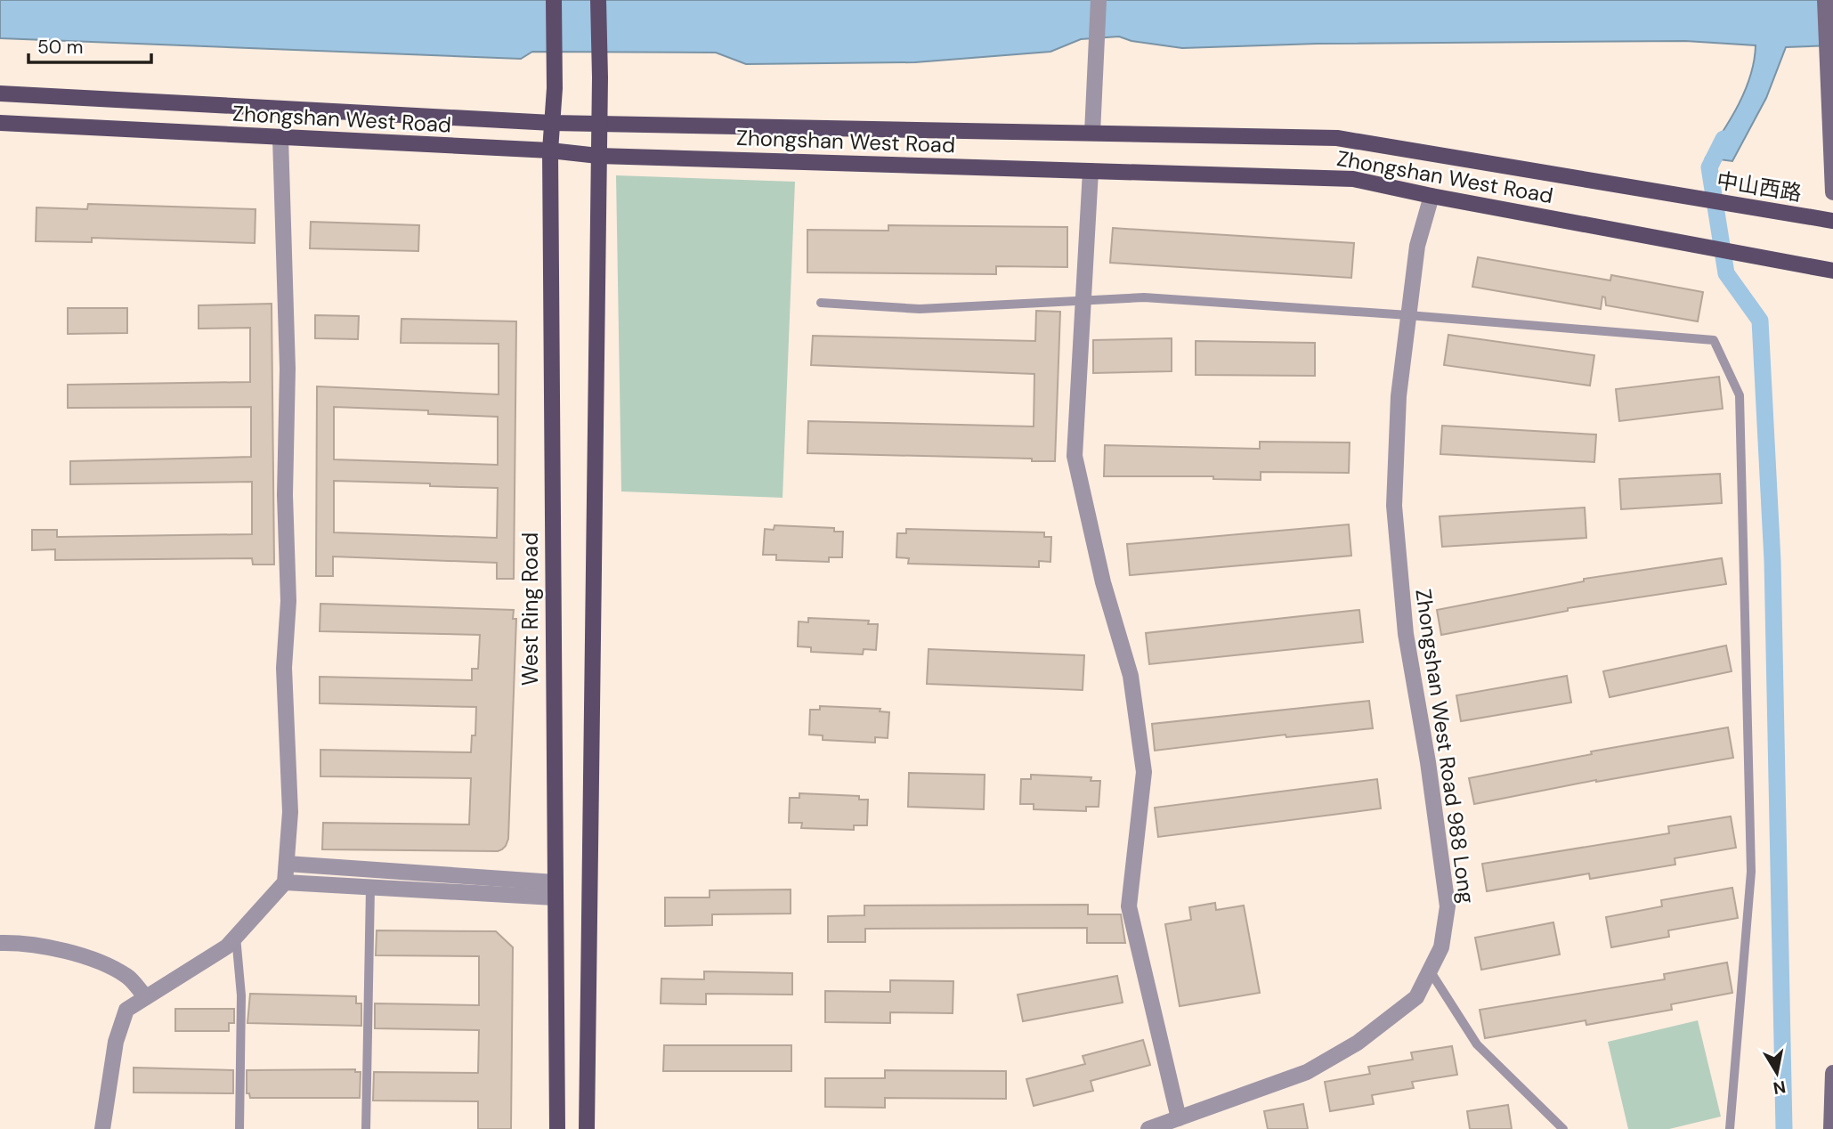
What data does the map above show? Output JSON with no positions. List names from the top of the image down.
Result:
{
  "streets": {
    "main road": ["Zhongshan West Road", "中山西路", "West Ring Road"],
    "street": ["Zhongshan West Road 988 Long"]
  },
  "crossings": [
    ["Zhongshan West Road", "中山西路"],
    ["Zhongshan West Road", "West Ring Road"],
    ["Zhongshan West Road", "Zhongshan West Road 988 Long"]
  ],
  "scale_bar": "50 m",
  "north": "bottom"
}
